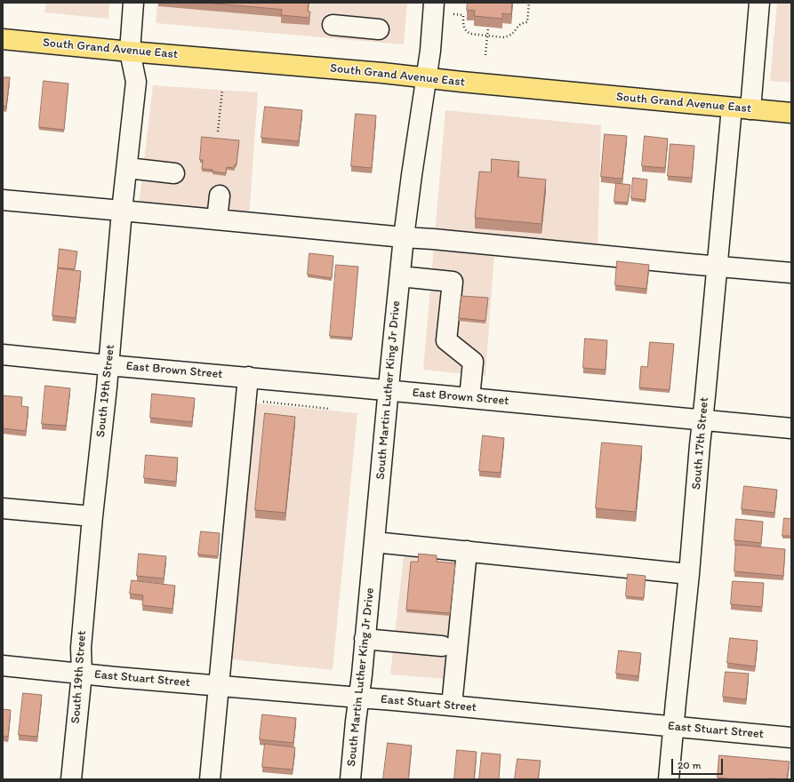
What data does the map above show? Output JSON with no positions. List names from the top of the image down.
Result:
{
  "streets": {
    "main road": ["South Grand Avenue East"],
    "street": [
      "East Brown Street",
      "South Martin Luther King Jr Drive",
      "South 19th Street",
      "South 17th Street",
      "East Stuart Street"
    ]
  },
  "crossings": [
    ["South Grand Avenue East", "South Martin Luther King Jr Drive"],
    ["South Grand Avenue East", "South 19th Street"],
    ["South Grand Avenue East", "South 17th Street"],
    ["East Brown Street", "South Martin Luther King Jr Drive"],
    ["East Brown Street", "South 19th Street"],
    ["East Brown Street", "South 17th Street"],
    ["South Martin Luther King Jr Drive", "East Stuart Street"],
    ["South 19th Street", "East Stuart Street"],
    ["South 17th Street", "East Stuart Street"]
  ],
  "scale_bar": "20 m"
}
